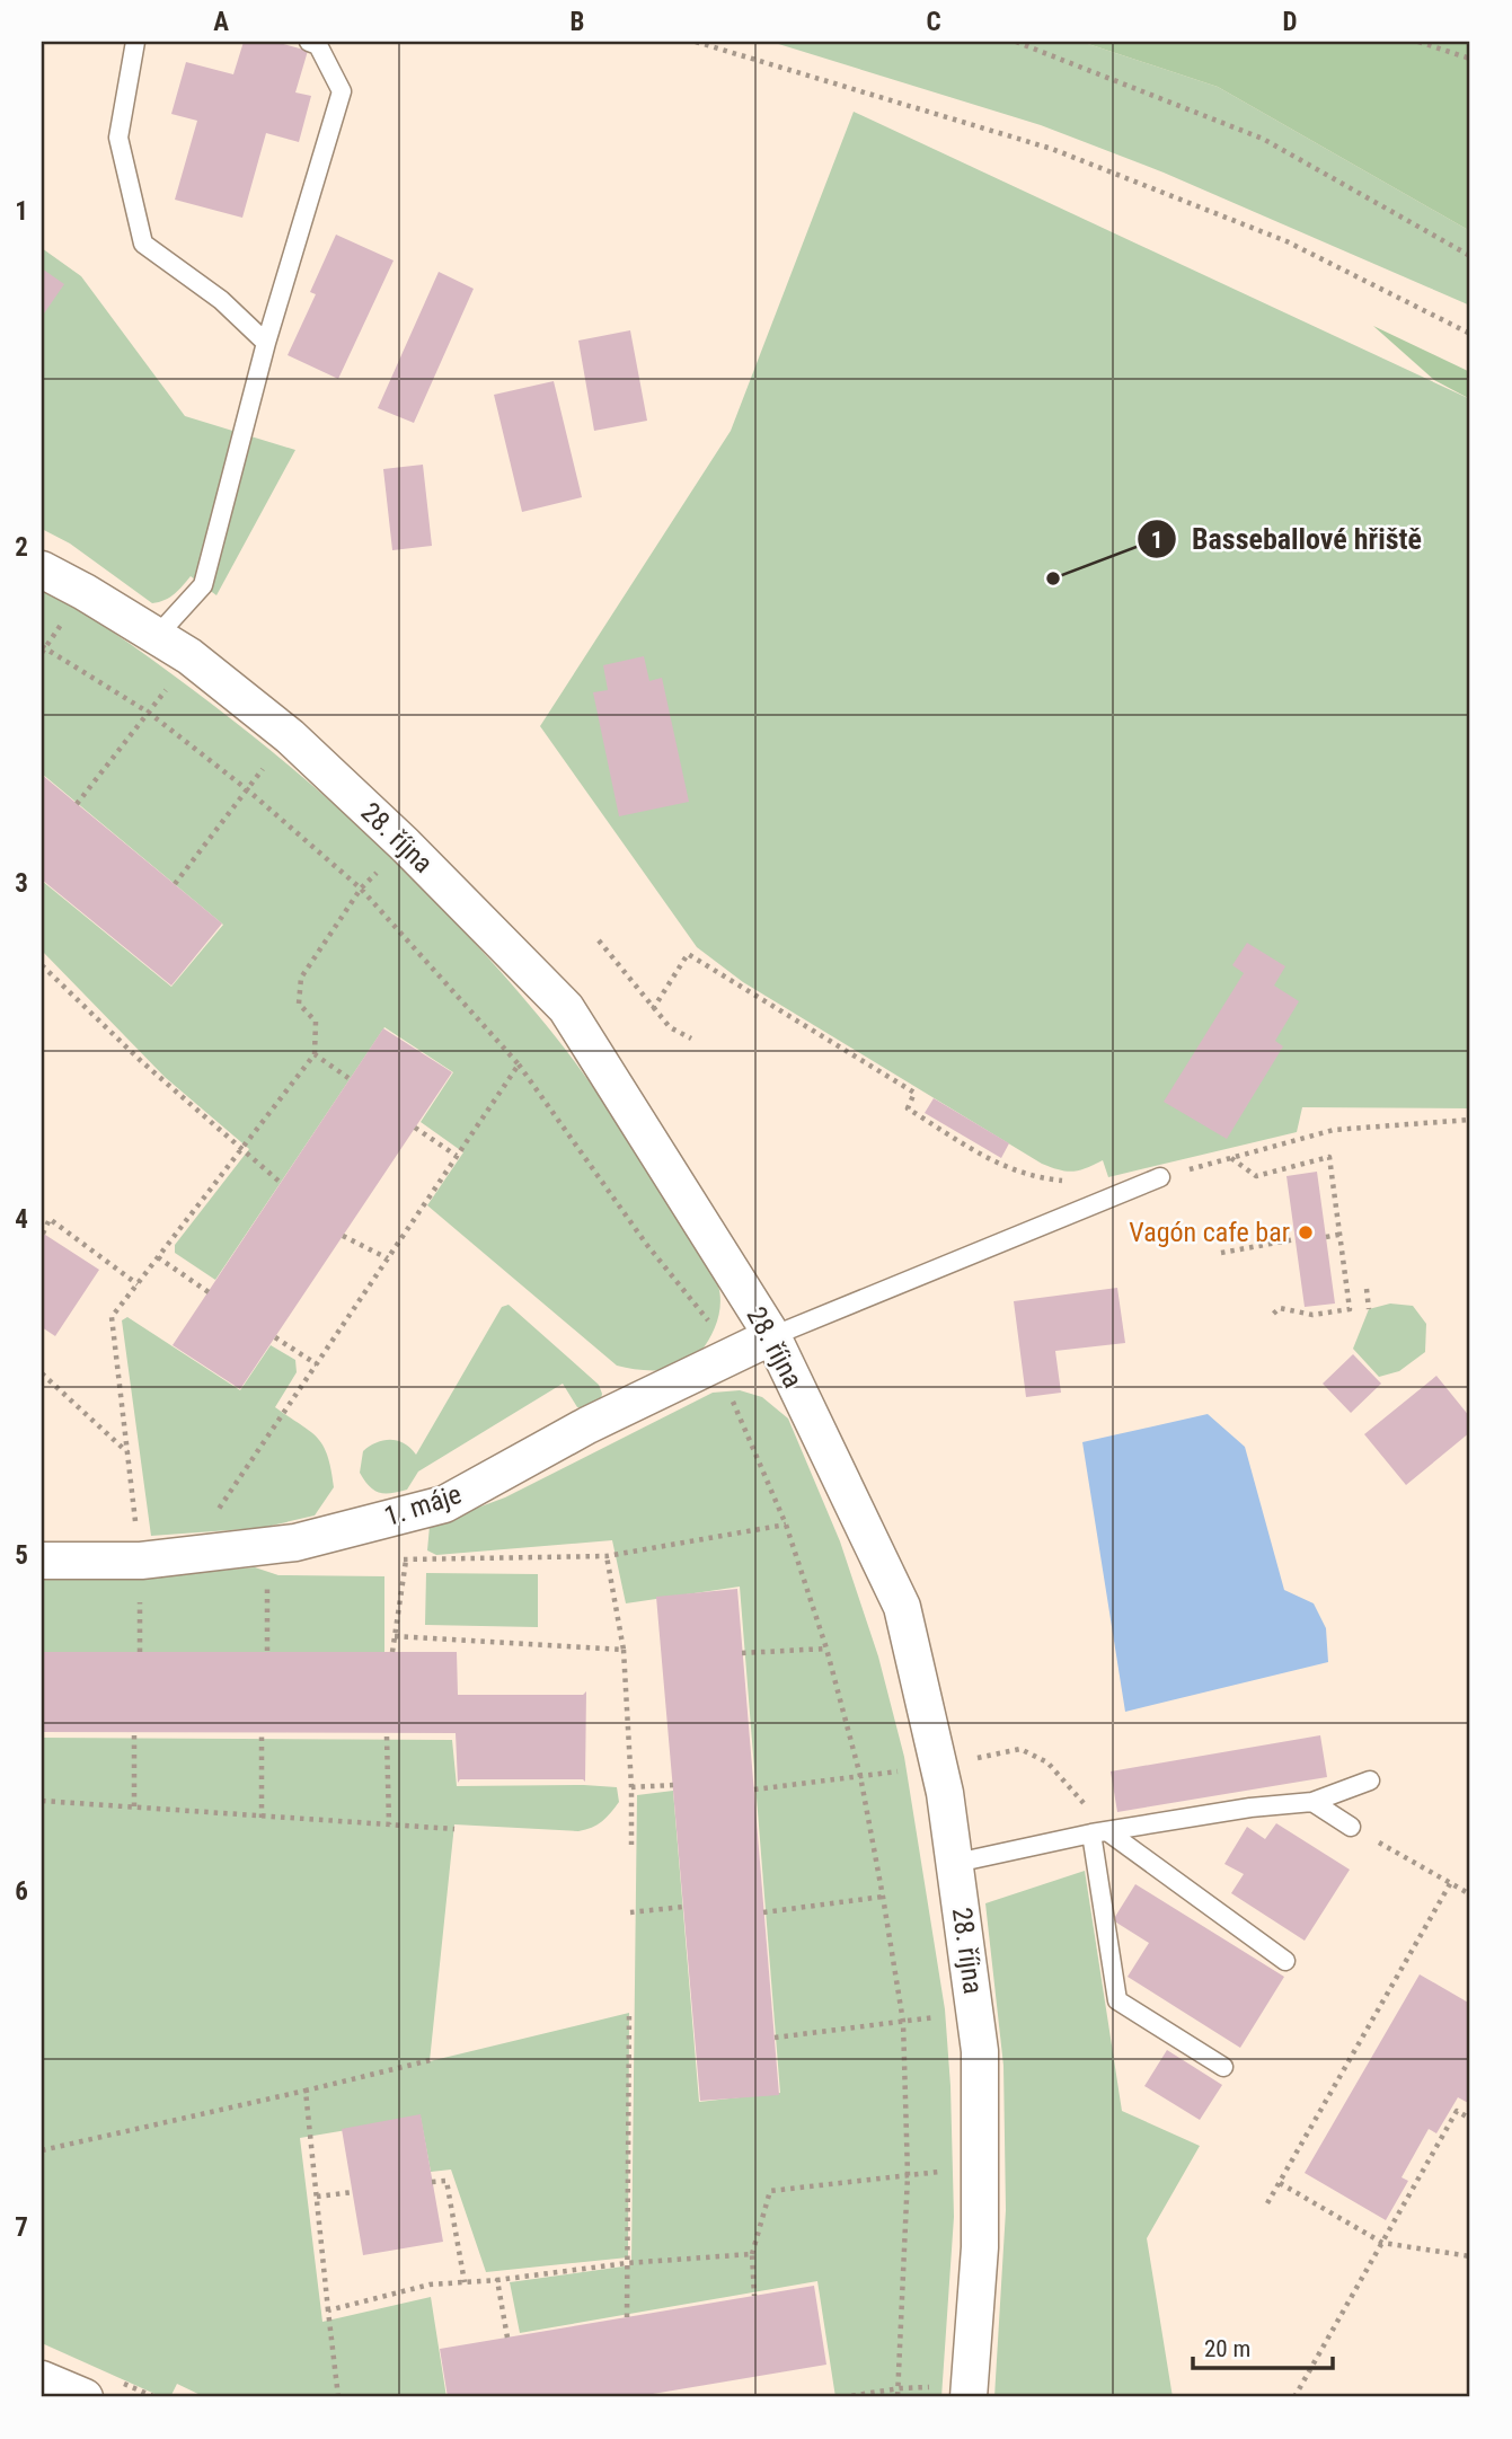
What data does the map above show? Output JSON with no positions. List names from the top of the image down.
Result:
{
  "streets": {
    "street": ["28. října", "1. máje"]
  },
  "crossings": [
    ["28. října", "1. máje"]
  ],
  "places": ["Basseballové hřiště", "Vagón cafe bar"],
  "scale_bar": "20 m",
  "grid": {
    "columns": [
      "A",
      "B",
      "C",
      "D"
    ],
    "rows": [
      "1",
      "2",
      "3",
      "4",
      "5",
      "6",
      "7"
    ]
  }
}
